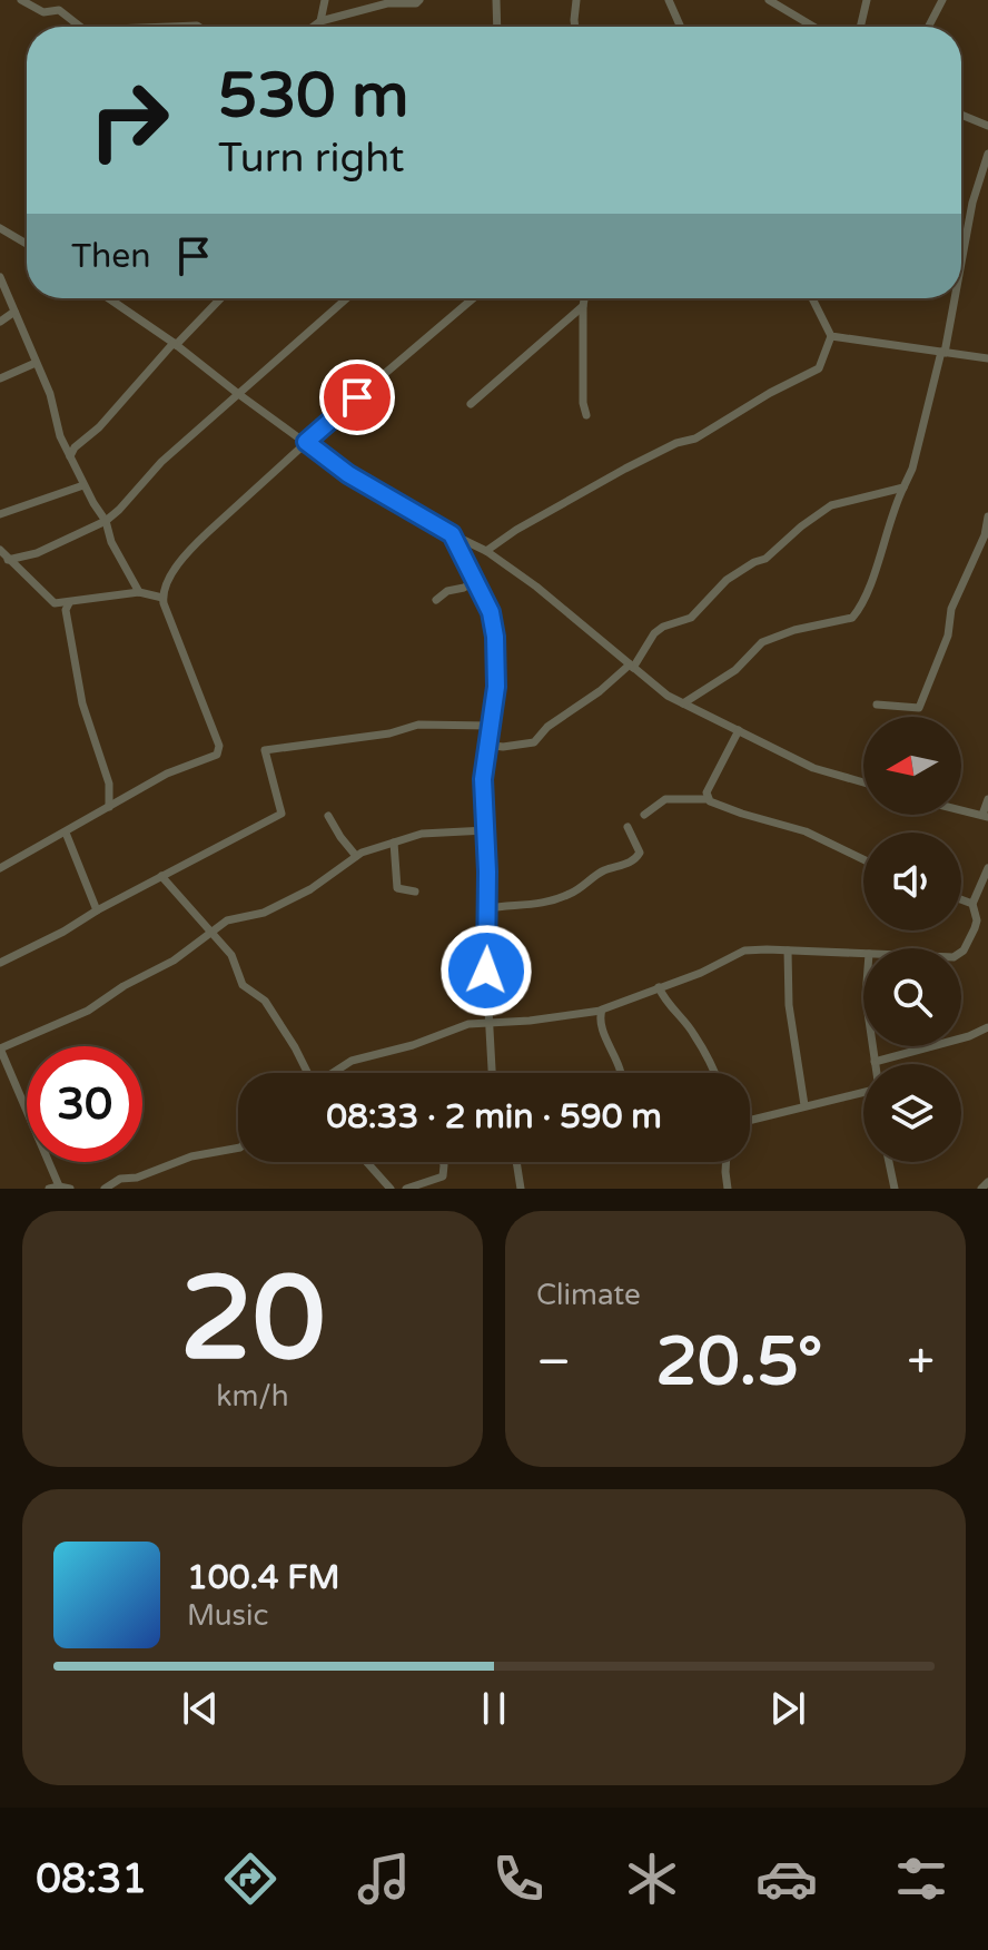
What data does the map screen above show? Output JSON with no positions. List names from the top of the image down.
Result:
{
  "north": "left",
  "page": {
    "turn": ["530 m", "Turn right"],
    "then": "Then",
    "limit": "30",
    "trip": "08:33 · 2 min · 590 m",
    "tile": [
      ["20", "km/h"],
      "Climate"
    ],
    "heat": ["−", "20.5°", "+"],
    "song": ["100.4 FM", "Music"],
    "tabs": "08:31"
  }
}
